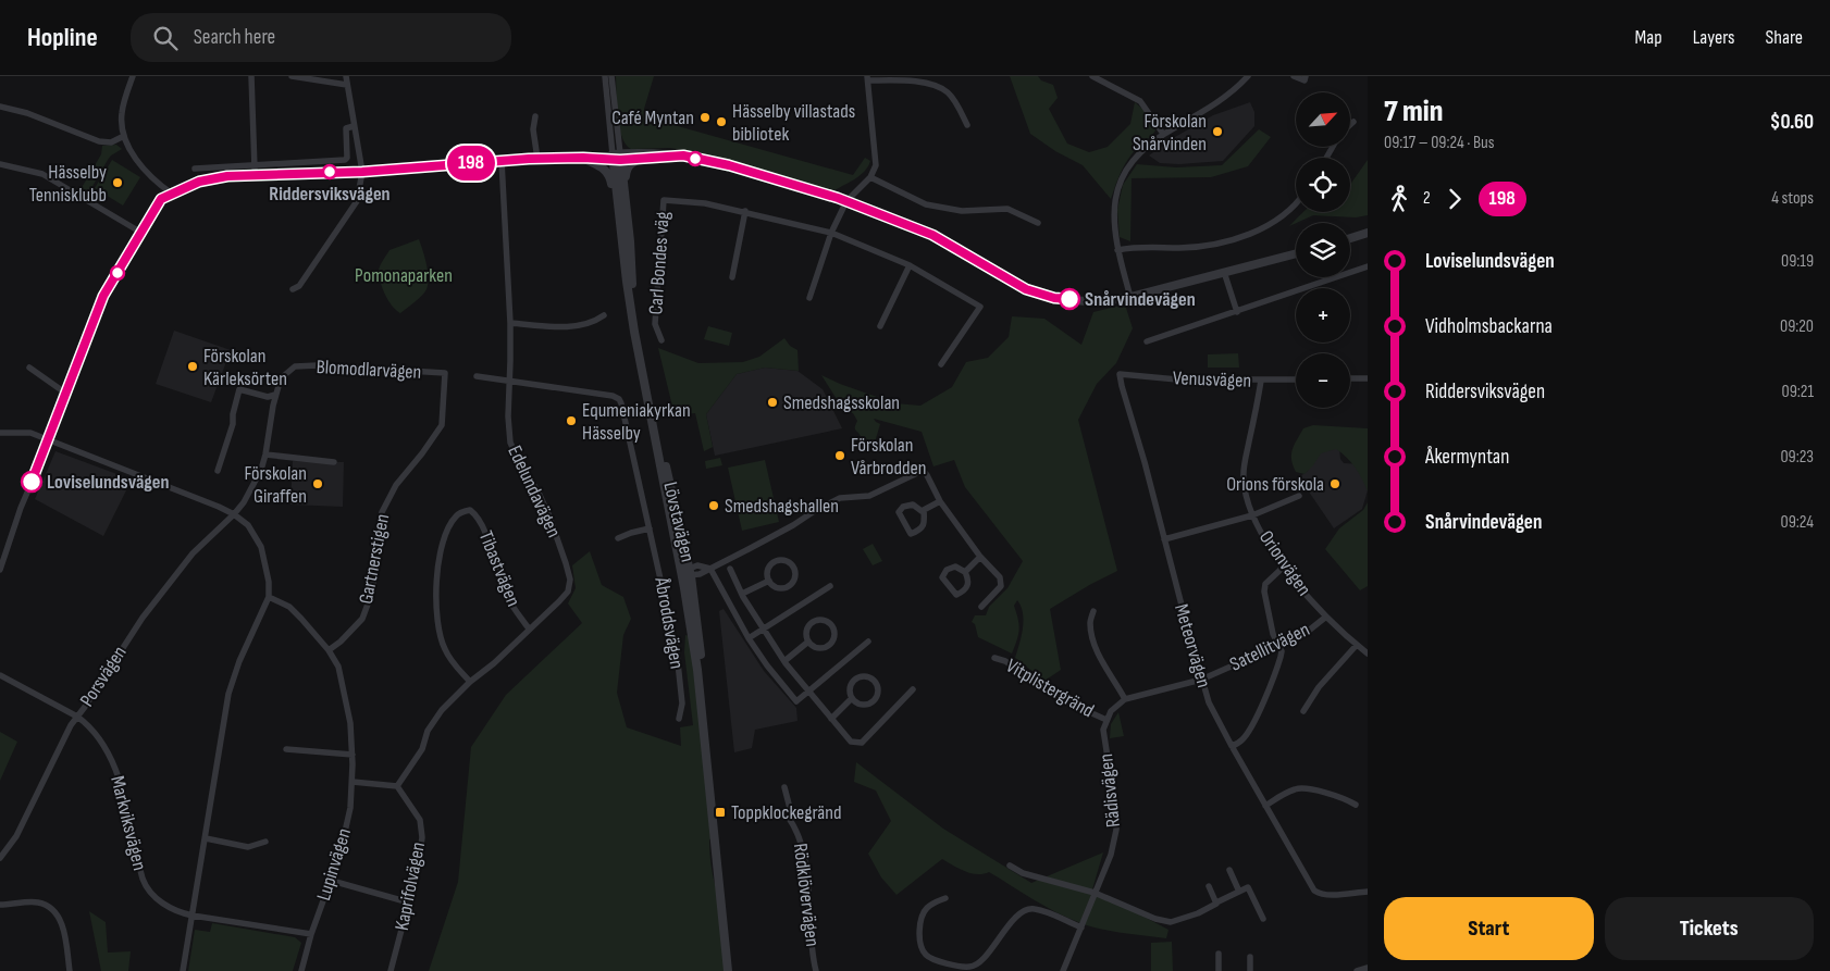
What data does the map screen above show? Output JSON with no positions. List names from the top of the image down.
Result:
{
  "streets": {
    "street": [
      "Carl Bondes väg",
      "Blomodlarvägen",
      "Venusvägen",
      "Edelundavägen",
      "Lövstavägen",
      "Gartnerstigen",
      "Orionvägen",
      "Tibastvägen",
      "Åbroddsvägen",
      "Meteorvägen",
      "Satellitvägen",
      "Porsvägen",
      "Vitplistergränd",
      "Rädisvägen",
      "Markviksvägen",
      "Lupinvägen",
      "Kaprifolvägen",
      "Rödklövervägen"
    ]
  },
  "crossings": [
    ["Blomodlarvägen", "Gartnerstigen"],
    ["Blomodlarvägen", "Porsvägen"],
    ["Venusvägen", "Orionvägen"],
    ["Venusvägen", "Meteorvägen"],
    ["Edelundavägen", "Tibastvägen"],
    ["Edelundavägen", "Åbroddsvägen"],
    ["Edelundavägen", "Kaprifolvägen"],
    ["Gartnerstigen", "Lupinvägen"],
    ["Orionvägen", "Satellitvägen"],
    ["Meteorvägen", "Satellitvägen"],
    ["Porsvägen", "Markviksvägen"],
    ["Vitplistergränd", "Rädisvägen"],
    ["Markviksvägen", "Lupinvägen"]
  ],
  "parks": ["Pomonaparken"],
  "places": {
    "other": [
      "Café Myntan",
      "Hässelby villastads bibliotek",
      "Förskolan Snårvinden",
      "Riddersviksvägen",
      "Hässelby Tennisklubb",
      "Snårvindevägen",
      "Förskolan Kärleksörten",
      "Smedshagsskolan",
      "Equmeniakyrkan Hässelby",
      "Förskolan Vårbrodden",
      "Loviselundsvägen",
      "Förskolan Giraffen",
      "Orions förskola",
      "Smedshagshallen"
    ],
    "transit": ["Toppklockegränd"]
  },
  "lines": ["bus line 198"],
  "north": "top right",
  "page": {
    "header": "Hopline",
    "search": "Search here",
    "nav": ["Map", "Layers", "Share"],
    "on_map": "198",
    "heading": ["7 min", "09:17 – 09:24 · Bus", "$0.60"],
    "map_buttons": ["+", "−"],
    "legs": ["2", "198", "4 stops"],
    "list": [
      {
        "name": "Loviselundsvägen",
        "value": "09:19"
      },
      {
        "name": "Vidholmsbackarna",
        "value": "09:20"
      },
      {
        "name": "Riddersviksvägen",
        "value": "09:21"
      },
      {
        "name": "Åkermyntan",
        "value": "09:23"
      },
      {
        "name": "Snårvindevägen",
        "value": "09:24"
      }
    ],
    "buttons": ["Start", "Tickets"]
  }
}
